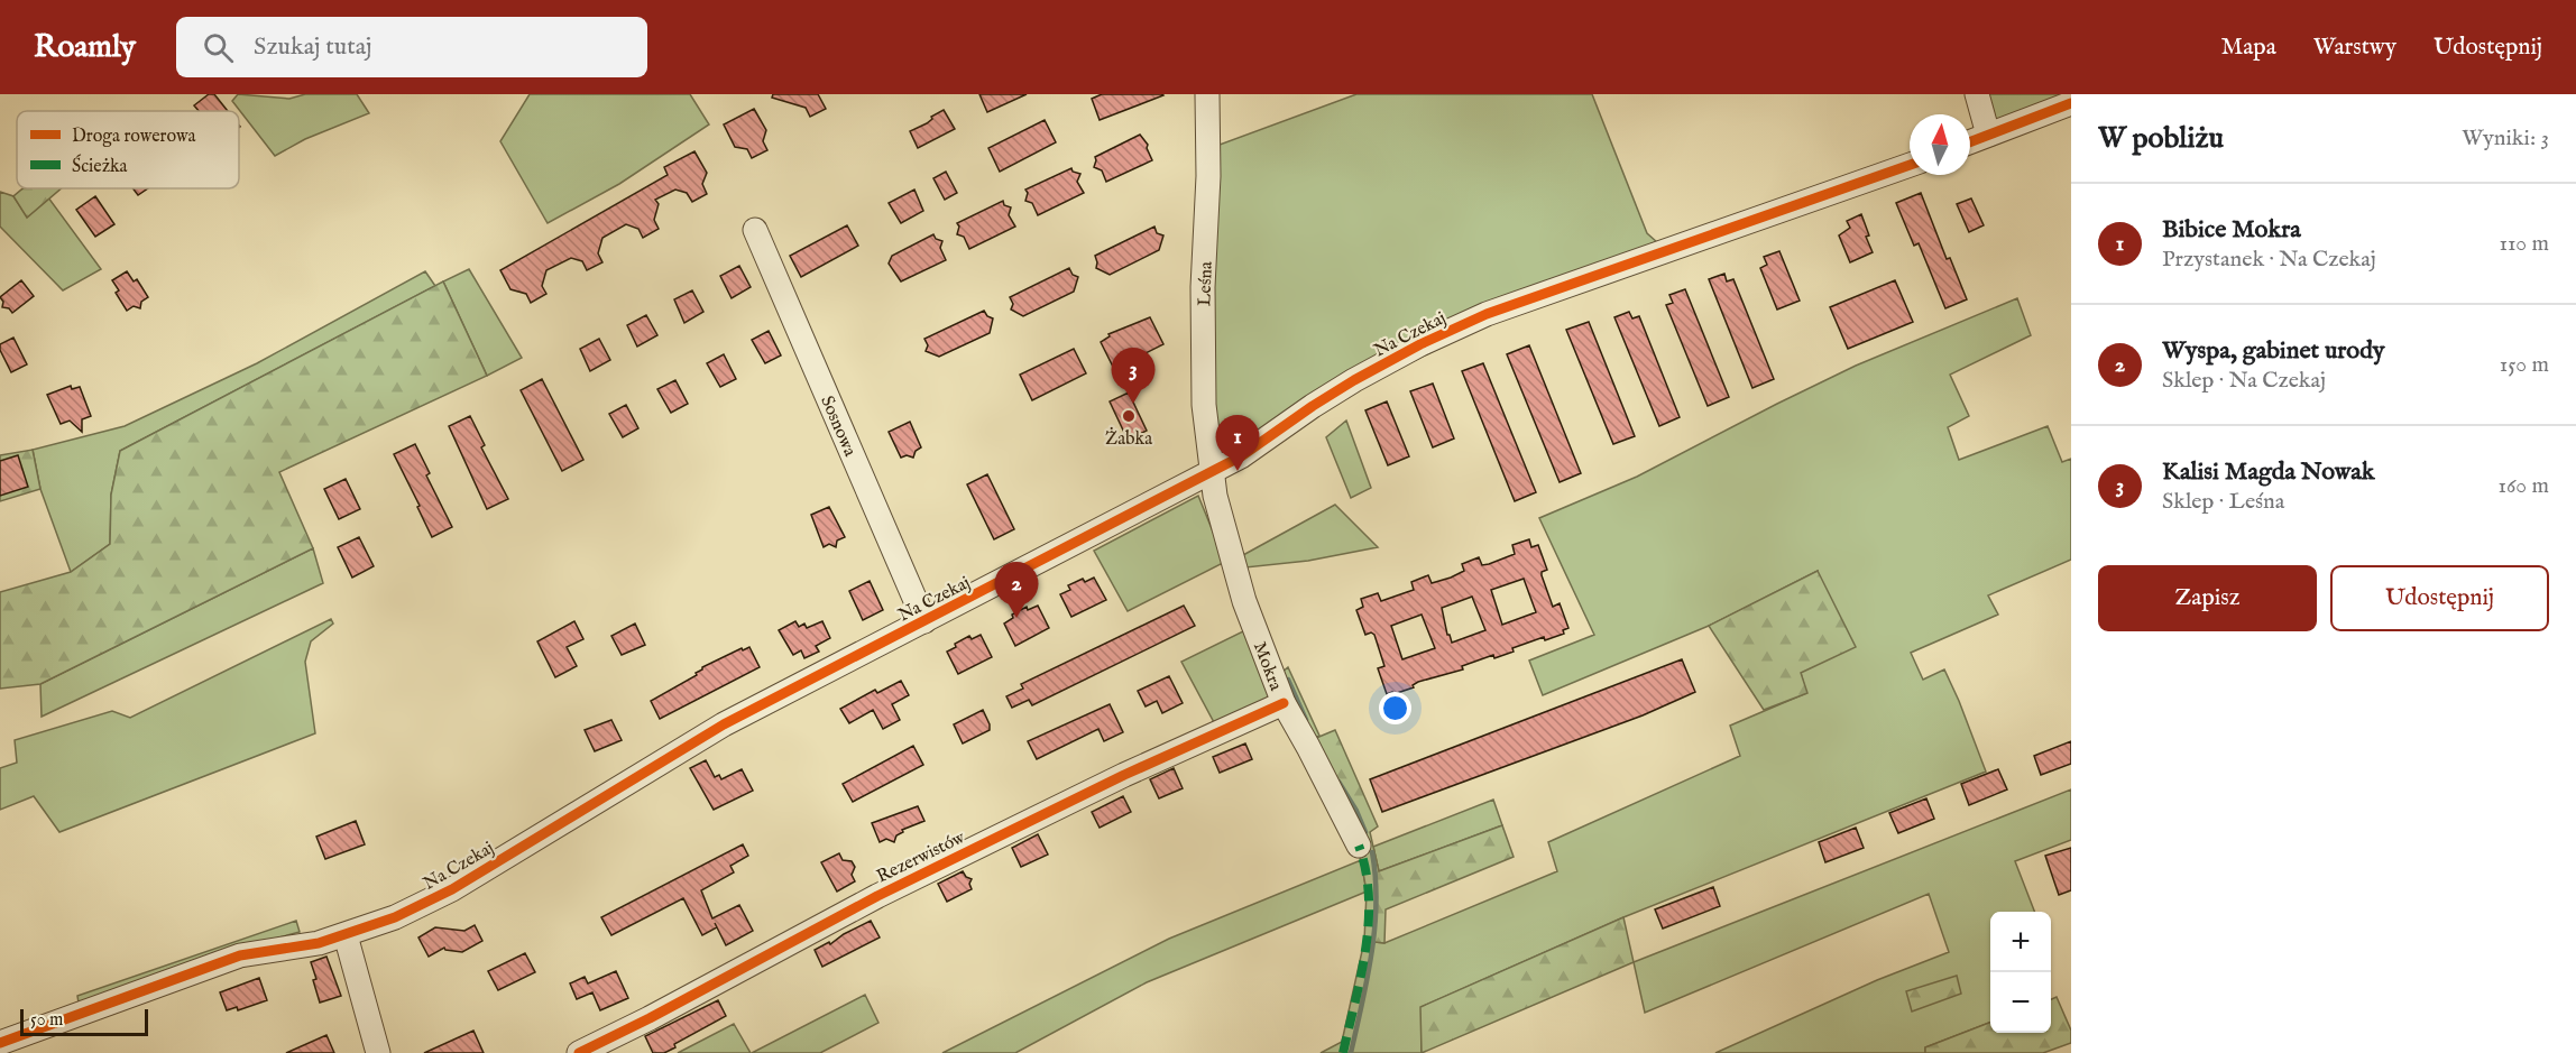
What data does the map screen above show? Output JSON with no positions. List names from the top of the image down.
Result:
{
  "streets": {
    "street": [
      "Leśna",
      "Na Czekaj",
      "Sosnowa",
      "Mokra",
      "Rezerwistów"
    ]
  },
  "crossings": [
    ["Leśna", "Na Czekaj"],
    ["Leśna", "Mokra"],
    ["Na Czekaj", "Sosnowa"],
    ["Na Czekaj", "Mokra"],
    ["Mokra", "Rezerwistów"]
  ],
  "places": ["Żabka"],
  "legend": ["Droga rowerowa", "Ścieżka"],
  "scale_bar": "50 m",
  "north": "top",
  "page": {
    "header": "Roamly",
    "search": "Szukaj tutaj",
    "nav": ["Mapa", "Warstwy", "Udostępnij"],
    "heading": ["W pobliżu", "Wyniki: 3"],
    "list": [
      {
        "mark": "1",
        "name": "Bibice Mokra",
        "note": "Przystanek · Na Czekaj",
        "value": "110 m"
      },
      {
        "mark": "2",
        "name": "Wyspa, gabinet urody",
        "note": "Sklep · Na Czekaj",
        "value": "150 m"
      },
      {
        "mark": "3",
        "name": "Kalisi Magda Nowak",
        "note": "Sklep · Leśna",
        "value": "160 m"
      }
    ],
    "pins": ["3", "1", "2"],
    "buttons": ["Zapisz", "Udostępnij"],
    "map_buttons": ["+", "−"],
    "scale": "50 m"
  }
}
